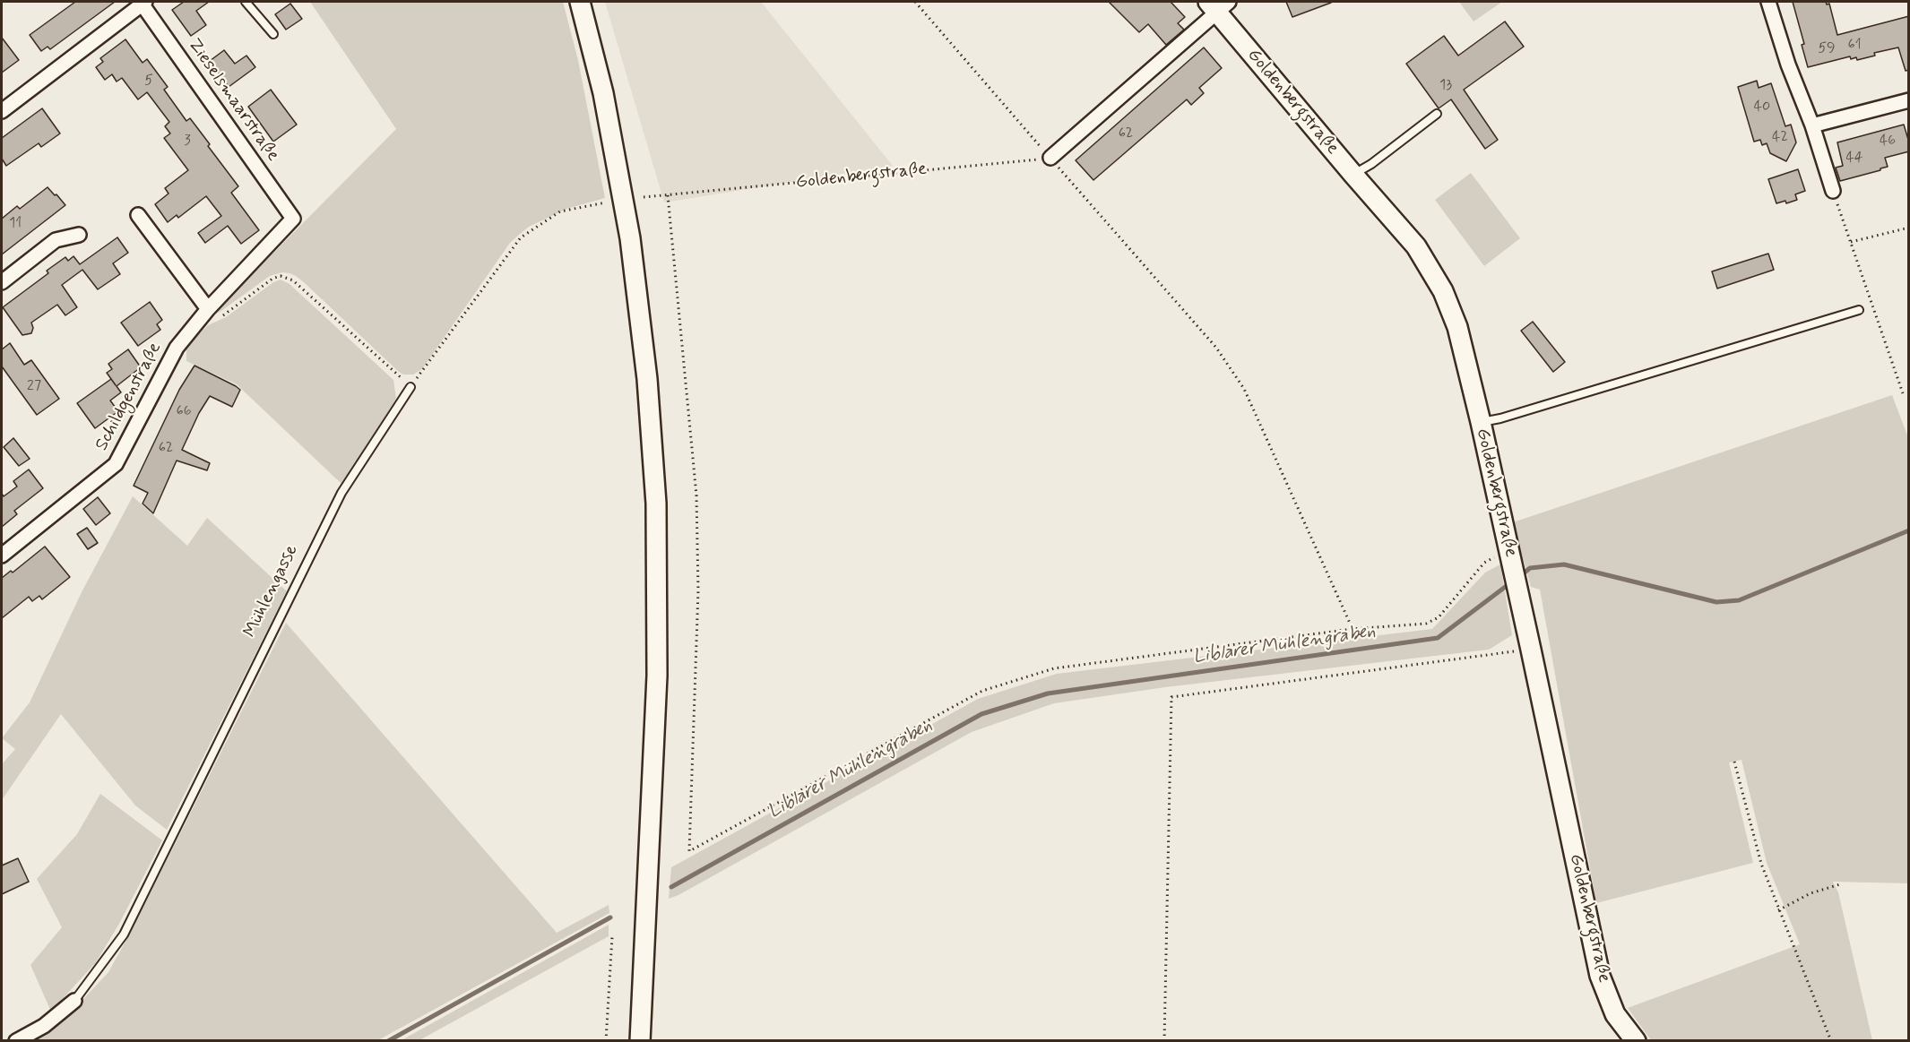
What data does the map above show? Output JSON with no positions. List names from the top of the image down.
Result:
{
  "streets": {
    "street": [
      "Zieselsmaarstraße",
      "Goldenbergstraße",
      "Schildgenstraße",
      "Mühlengasse"
    ]
  },
  "crossings": [
    ["Zieselsmaarstraße", "Schildgenstraße"]
  ],
  "water": ["Liblarer Mühlengraben"],
  "house_numbers": [
    "61",
    "59",
    "5",
    "13",
    "40",
    "62",
    "42",
    "3",
    "46",
    "44",
    "11",
    "27",
    "66",
    "62"
  ]
}
